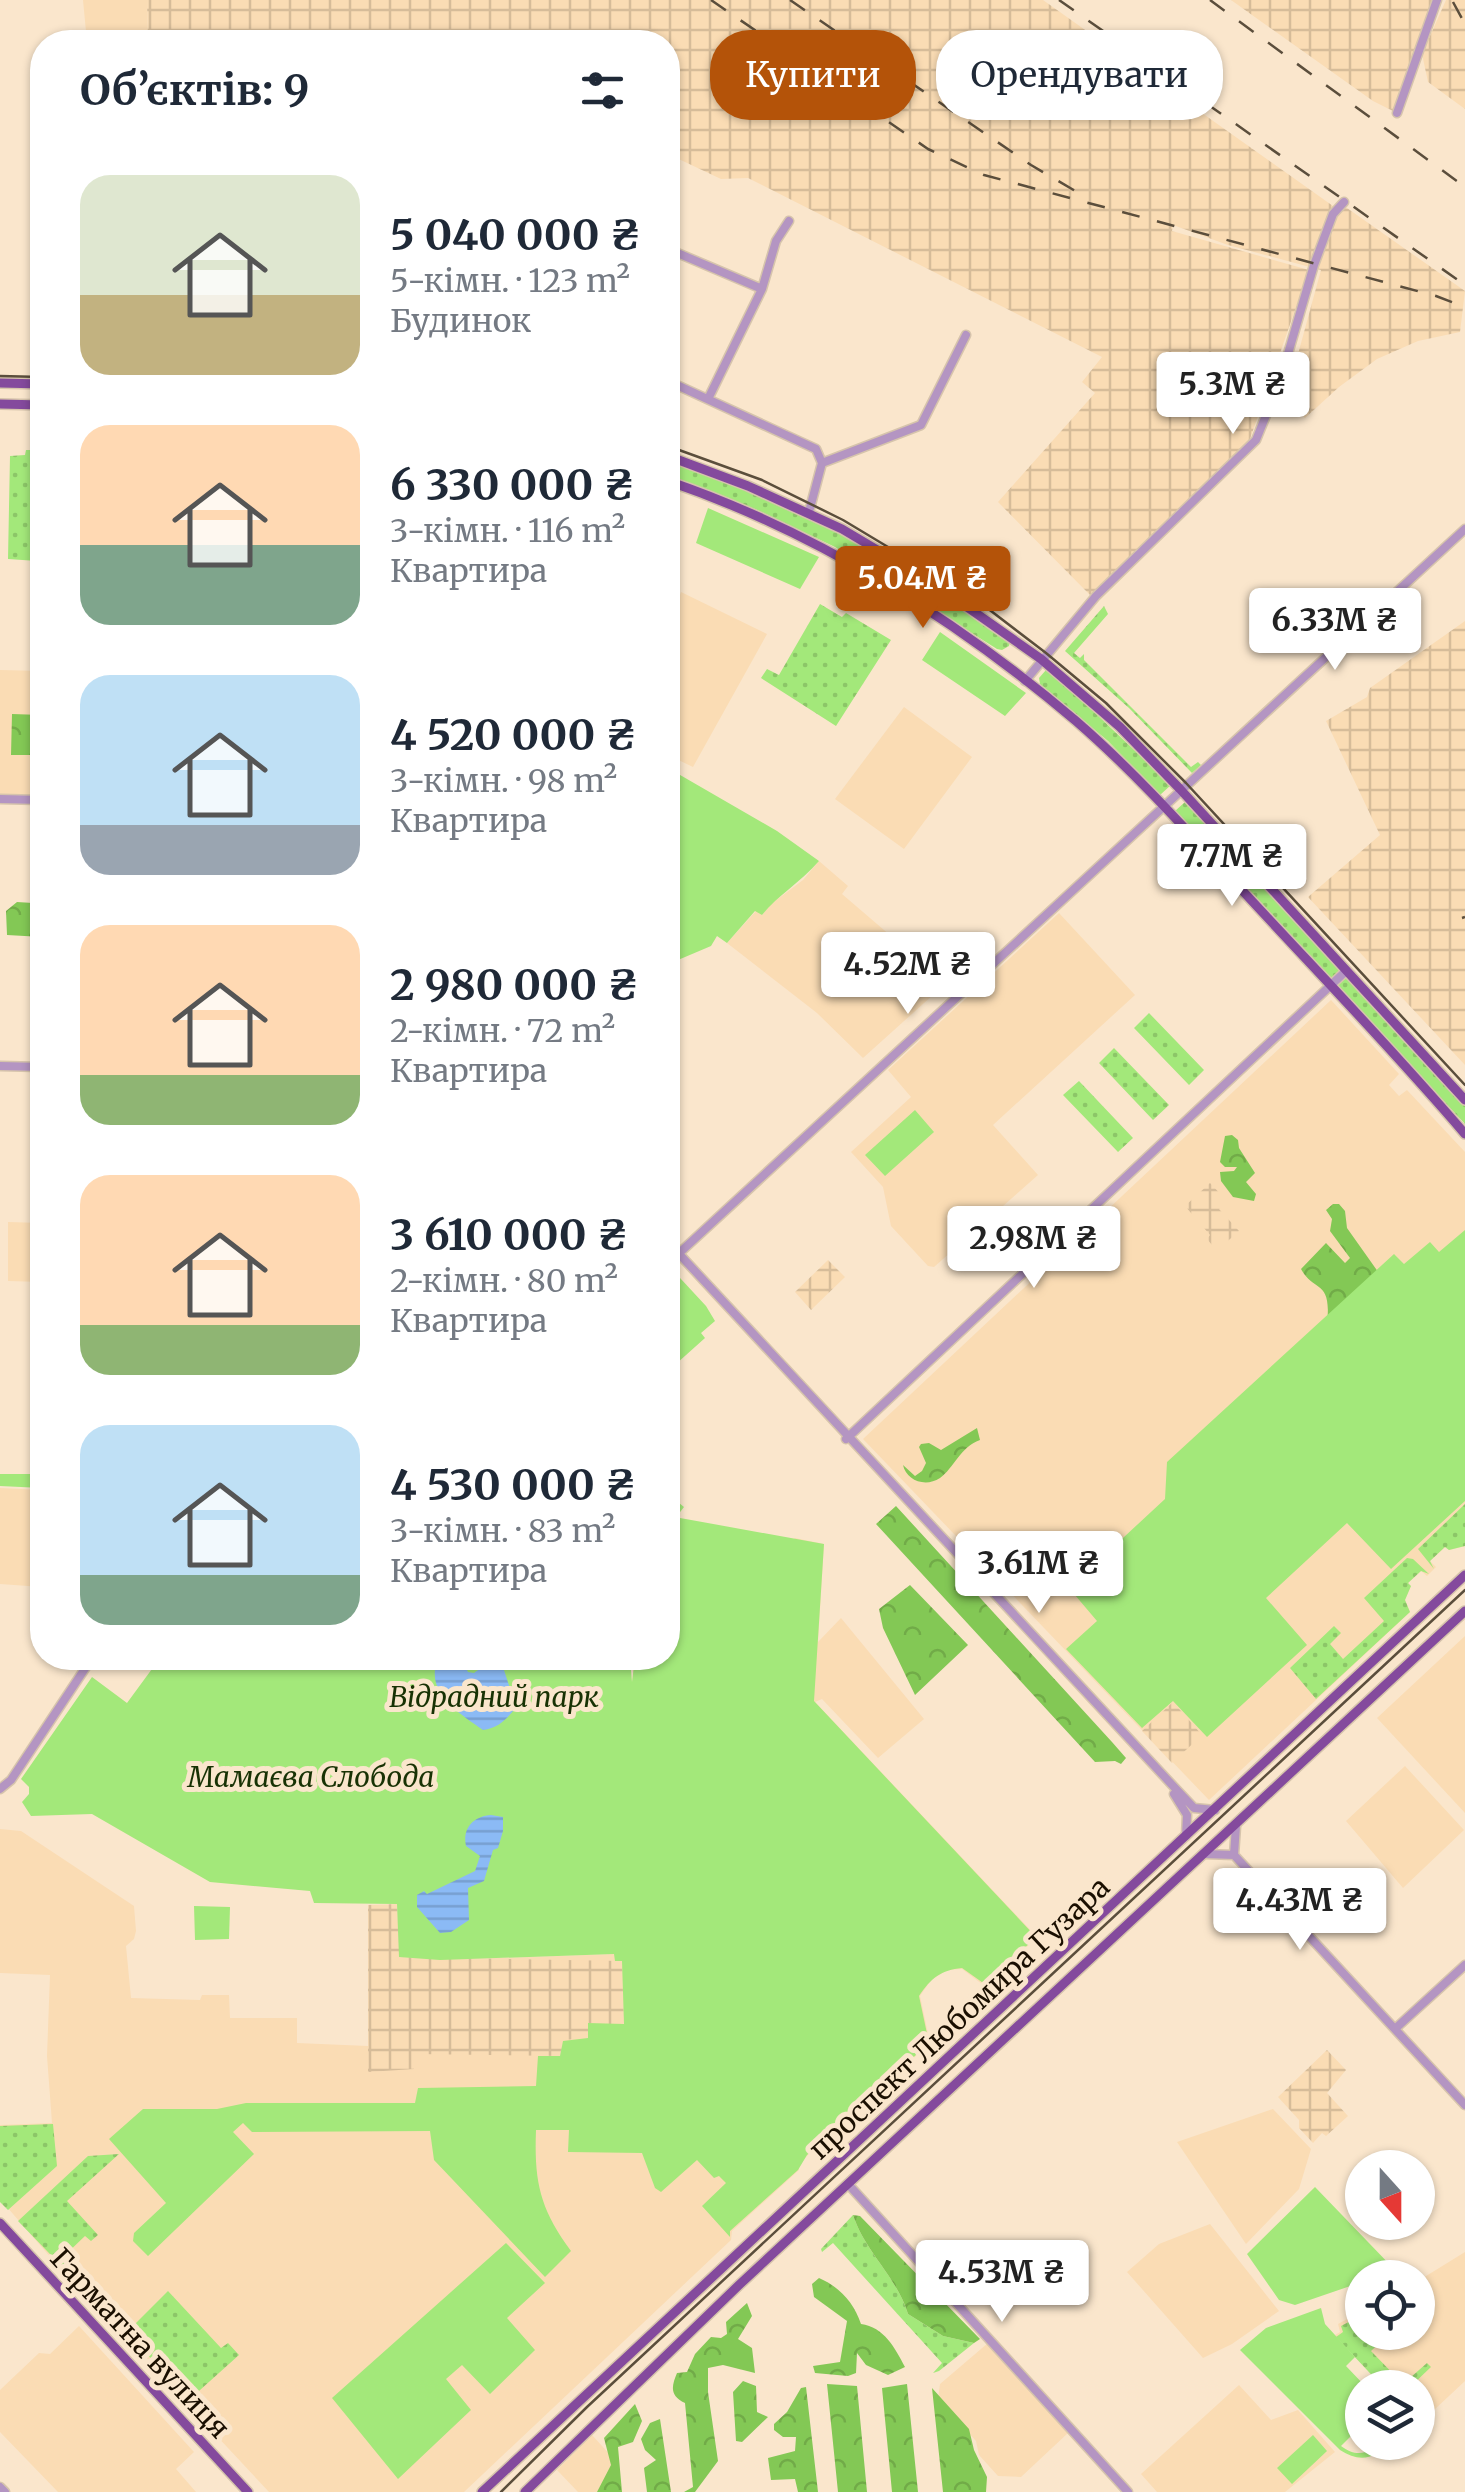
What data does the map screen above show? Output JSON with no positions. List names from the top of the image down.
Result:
{
  "streets": {
    "main road": ["проспект Любомира Гузара", "Гарматна вулиця"]
  },
  "parks": ["Відрадний парк", "Мамаєва Слобода"],
  "north": "bottom",
  "page": {
    "chip": ["Купити", "Орендувати"],
    "heading": "Об’єктів: 9",
    "list": [
      {
        "name": "5 040 000 ₴",
        "note": "5-кімн. · 123 m² · Будинок"
      },
      {
        "name": "6 330 000 ₴",
        "note": "3-кімн. · 116 m² · Квартира"
      },
      {
        "name": "4 520 000 ₴",
        "note": "3-кімн. · 98 m² · Квартира"
      },
      {
        "name": "2 980 000 ₴",
        "note": "2-кімн. · 72 m² · Квартира"
      },
      {
        "name": "3 610 000 ₴",
        "note": "2-кімн. · 80 m² · Квартира"
      },
      {
        "name": "4 530 000 ₴",
        "note": "3-кімн. · 83 m² · Квартира"
      }
    ],
    "price": [
      "5.3M ₴",
      "5.04M ₴",
      "6.33M ₴",
      "7.7M ₴",
      "4.52M ₴",
      "2.98M ₴",
      "3.61M ₴",
      "4.43M ₴",
      "4.53M ₴"
    ]
  }
}
